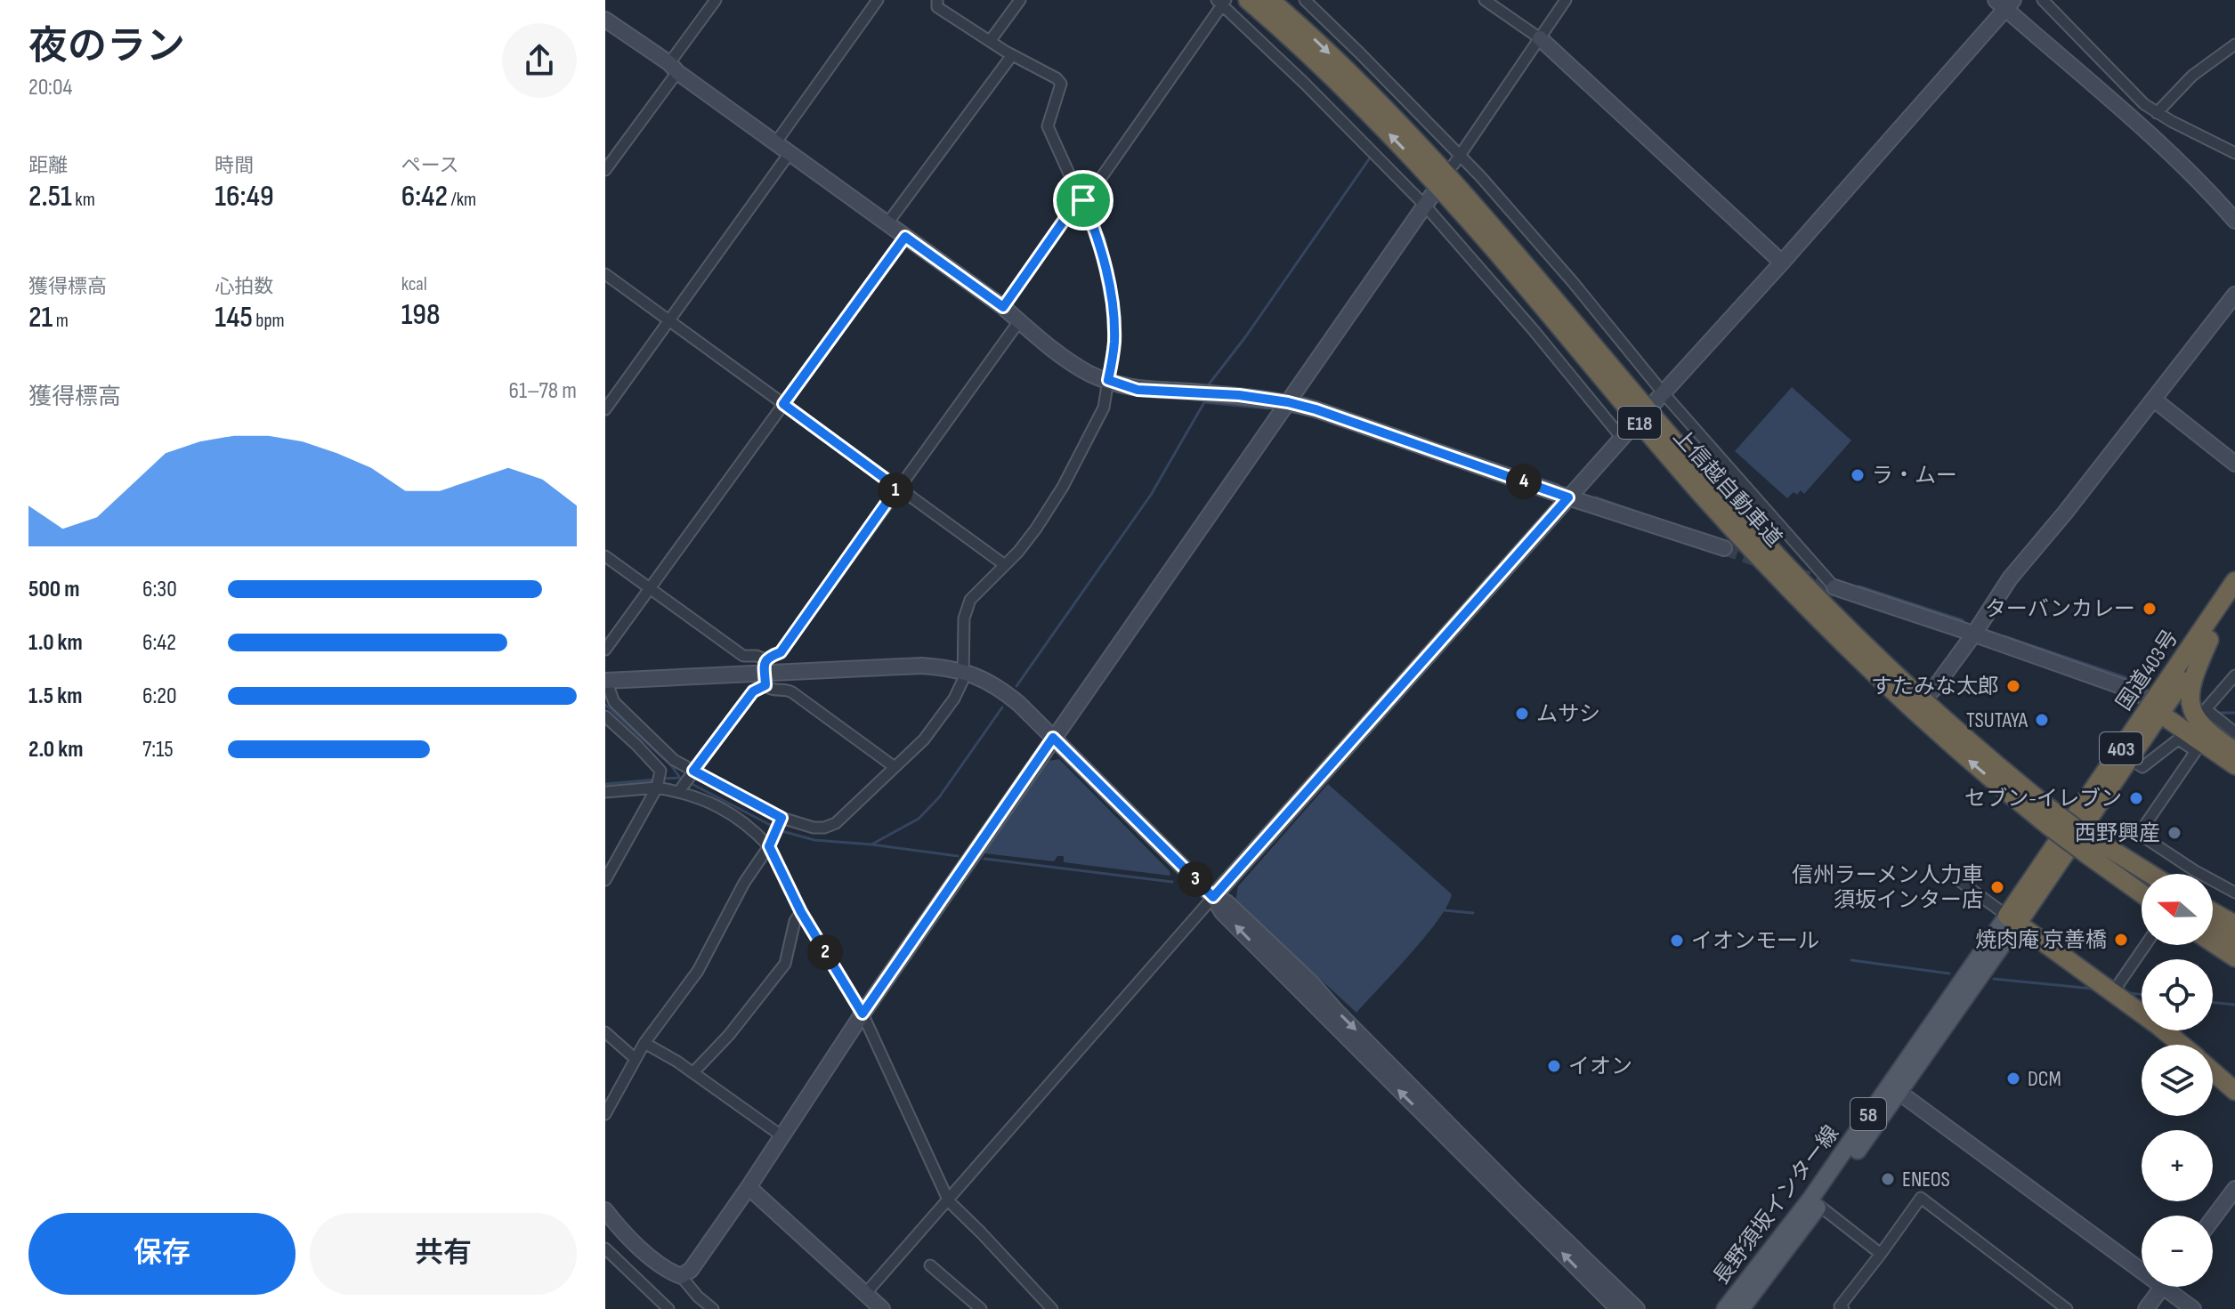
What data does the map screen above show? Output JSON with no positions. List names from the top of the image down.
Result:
{
  "streets": {
    "highway": [
      "E18",
      "上信越自動車道",
      "国道403号",
      "403"
    ],
    "main road": ["58", "長野須坂インター線"]
  },
  "crossings": [
    ["国道403号", "長野須坂インター線"]
  ],
  "places": [
    "ラ・ムー",
    "ターバンカレー",
    "すたみな太郎",
    "ムサシ",
    "TSUTAYA",
    "セブン-イレブン",
    "西野興産",
    "信州ラーメン人力車 須坂インター店",
    "焼肉庵 京善橋",
    "イオンモール",
    "イオン",
    "DCM",
    "ENEOS"
  ],
  "north": "left",
  "page": {
    "heading": ["夜のラン", "20:04"],
    "stats": [
      ["距離", "2.51 km"],
      ["時間", "16:49"],
      ["ペース", "6:42 /km"],
      ["獲得標高", "21 m"],
      ["心拍数", "145 bpm"],
      ["kcal", "198"]
    ],
    "chart": ["獲得標高", "61–78 m"],
    "pins": [
      "4",
      "1",
      "3",
      "2"
    ],
    "list": [
      {
        "name": "500 m",
        "note": "6:30"
      },
      {
        "name": "1.0 km",
        "note": "6:42"
      },
      {
        "name": "1.5 km",
        "note": "6:20"
      },
      {
        "name": "2.0 km",
        "note": "7:15"
      }
    ],
    "map_buttons": ["+", "−"],
    "buttons": ["保存", "共有"]
  }
}
